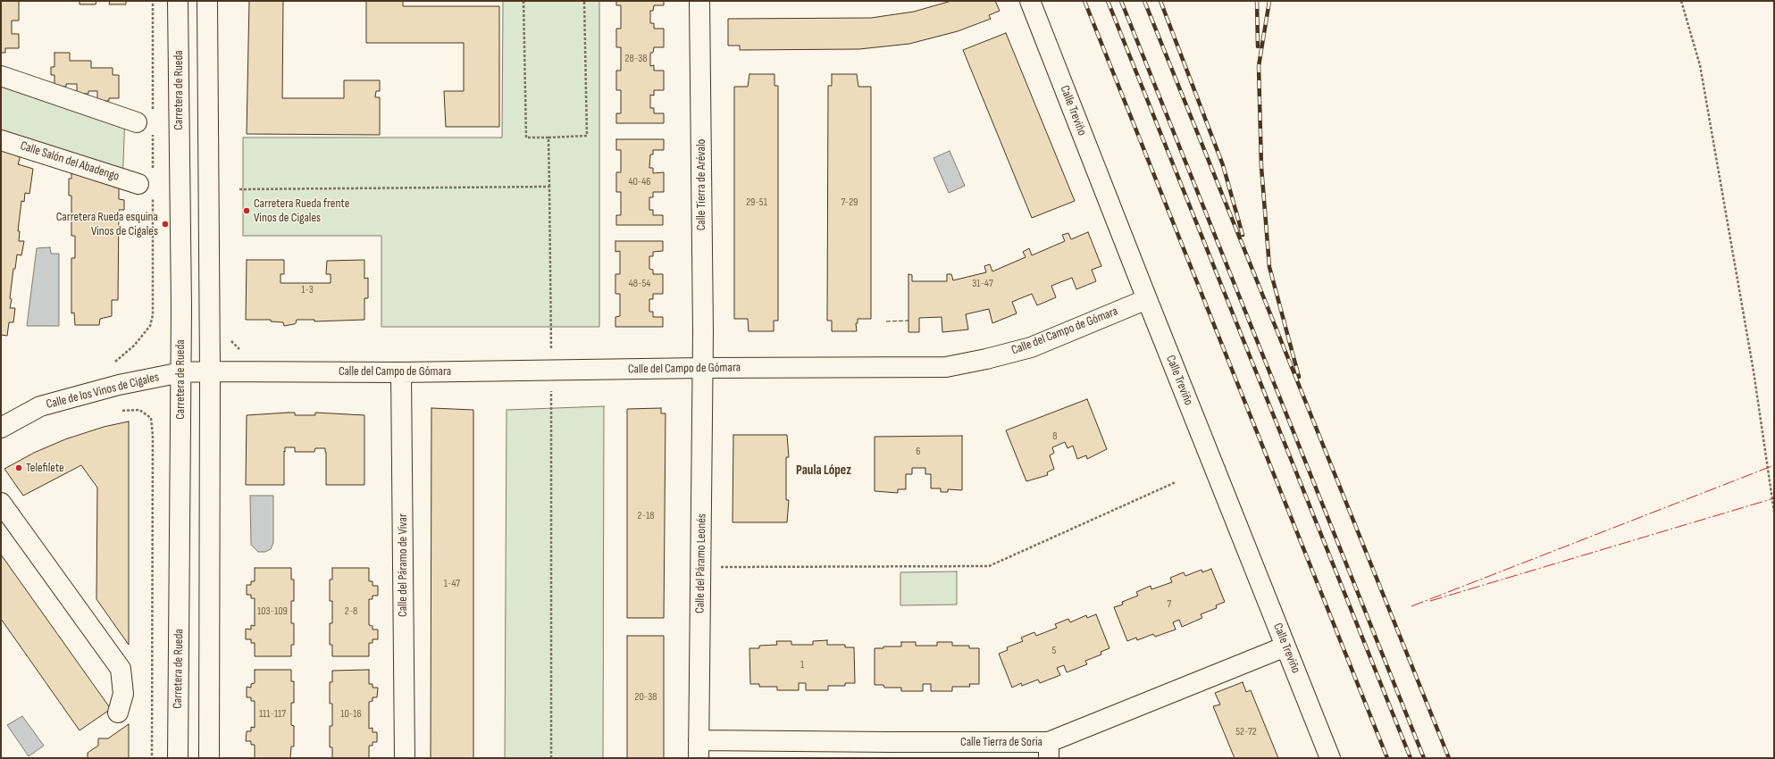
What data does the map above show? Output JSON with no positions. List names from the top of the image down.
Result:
{
  "streets": {
    "street": [
      "Carretera de Rueda",
      "Calle Treviño",
      "Calle Salón del Abadengo",
      "Calle Tierra de Arévalo",
      "Calle del Campo de Gómara",
      "Calle de los Vinos de Cigales",
      "Calle del Páramo Leonés",
      "Calle del Páramo de Vivar",
      "Calle Tierra de Soria"
    ]
  },
  "crossings": [
    ["Carretera de Rueda", "Calle de los Vinos de Cigales"],
    ["Calle Treviño", "Calle del Campo de Gómara"],
    ["Calle Treviño", "Calle Tierra de Soria"],
    ["Calle Tierra de Arévalo", "Calle del Campo de Gómara"],
    ["Calle Tierra de Arévalo", "Calle del Páramo Leonés"],
    ["Calle del Campo de Gómara", "Calle de los Vinos de Cigales"],
    ["Calle del Campo de Gómara", "Calle del Páramo Leonés"],
    ["Calle del Campo de Gómara", "Calle del Páramo de Vivar"],
    ["Calle del Páramo Leonés", "Calle Tierra de Soria"]
  ],
  "districts": ["Paula López"],
  "places": ["Carretera Rueda frente Vinos de Cigales", "Carretera Rueda esquina Vinos de Cigales", "Telefilete"],
  "house_numbers": [
    "28-38",
    "40-46",
    "29-51",
    "7-29",
    "48-54",
    "31-47",
    "1-3",
    "8",
    "6",
    "2-18",
    "1-47",
    "7",
    "103-109",
    "2-8",
    "5",
    "1",
    "20-38",
    "111-117",
    "10-16",
    "52-72"
  ]
}
